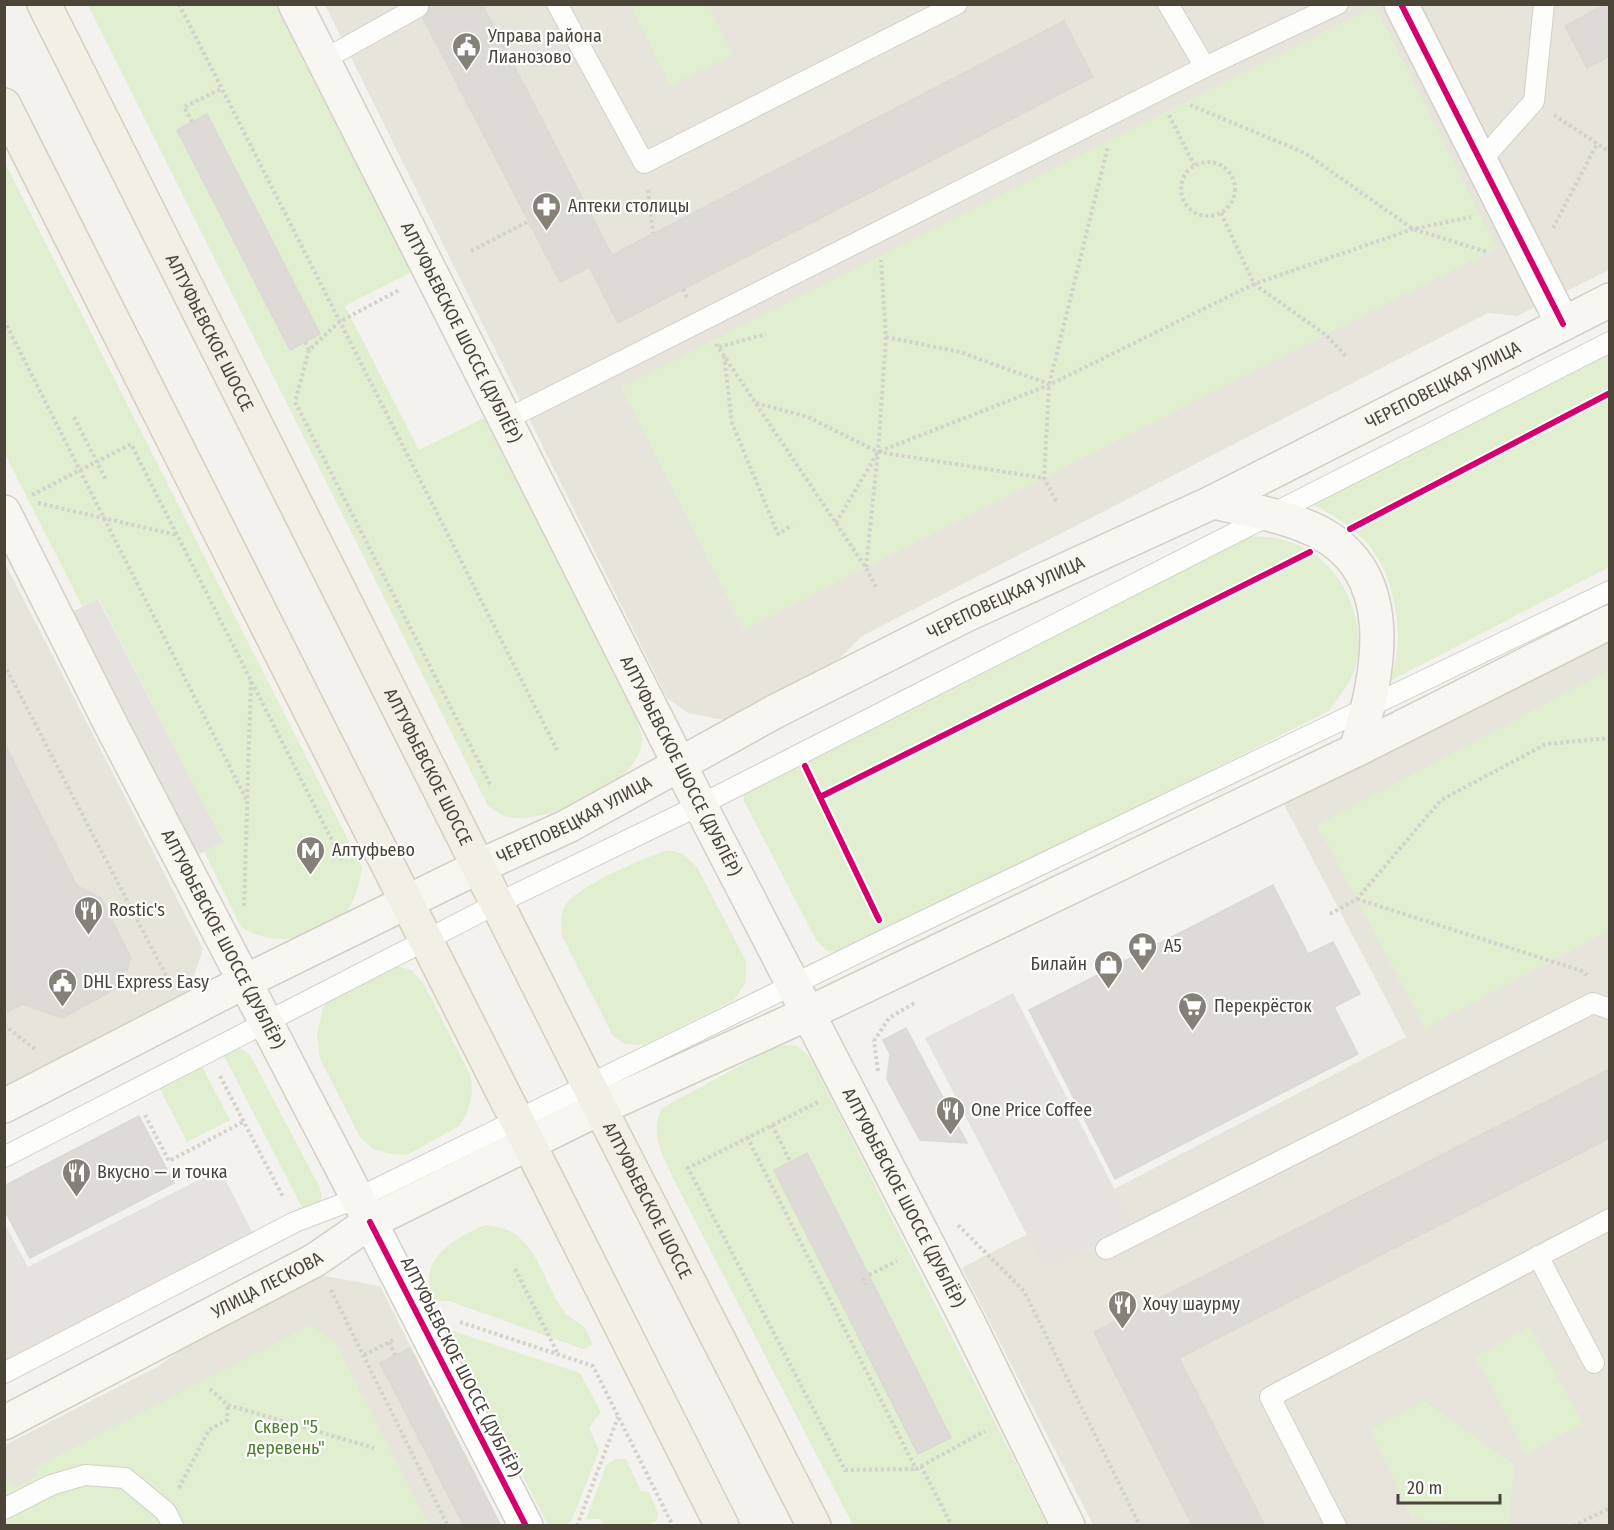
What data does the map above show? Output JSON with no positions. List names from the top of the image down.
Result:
{
  "streets": {
    "main road": [
      "АЛТУФЬЕВСКОЕ ШОССЕ",
      "АЛТУФЬЕВСКОЕ ШОССЕ (ДУБЛЁР)",
      "ЧЕРЕПОВЕЦКАЯ УЛИЦА",
      "УЛИЦА ЛЕСКОВА"
    ]
  },
  "crossings": [
    ["АЛТУФЬЕВСКОЕ ШОССЕ", "ЧЕРЕПОВЕЦКАЯ УЛИЦА"],
    ["АЛТУФЬЕВСКОЕ ШОССЕ (ДУБЛЁР)", "ЧЕРЕПОВЕЦКАЯ УЛИЦА"],
    ["АЛТУФЬЕВСКОЕ ШОССЕ (ДУБЛЁР)", "УЛИЦА ЛЕСКОВА"]
  ],
  "parks": ["Сквер \"5 деревень\""],
  "places": {
    "public building": ["Управа района Лианозово", "DHL Express Easy"],
    "pharmacy": ["Аптеки столицы", "А5"],
    "metro station": ["Алтуфьево"],
    "restaurant": [
      "Rostic's",
      "One Price Coffee",
      "Вкусно — и точка",
      "Хочу шаурму"
    ],
    "shop": ["Билайн"],
    "supermarket": ["Перекрёсток"]
  },
  "scale_bar": "20 m"
}
